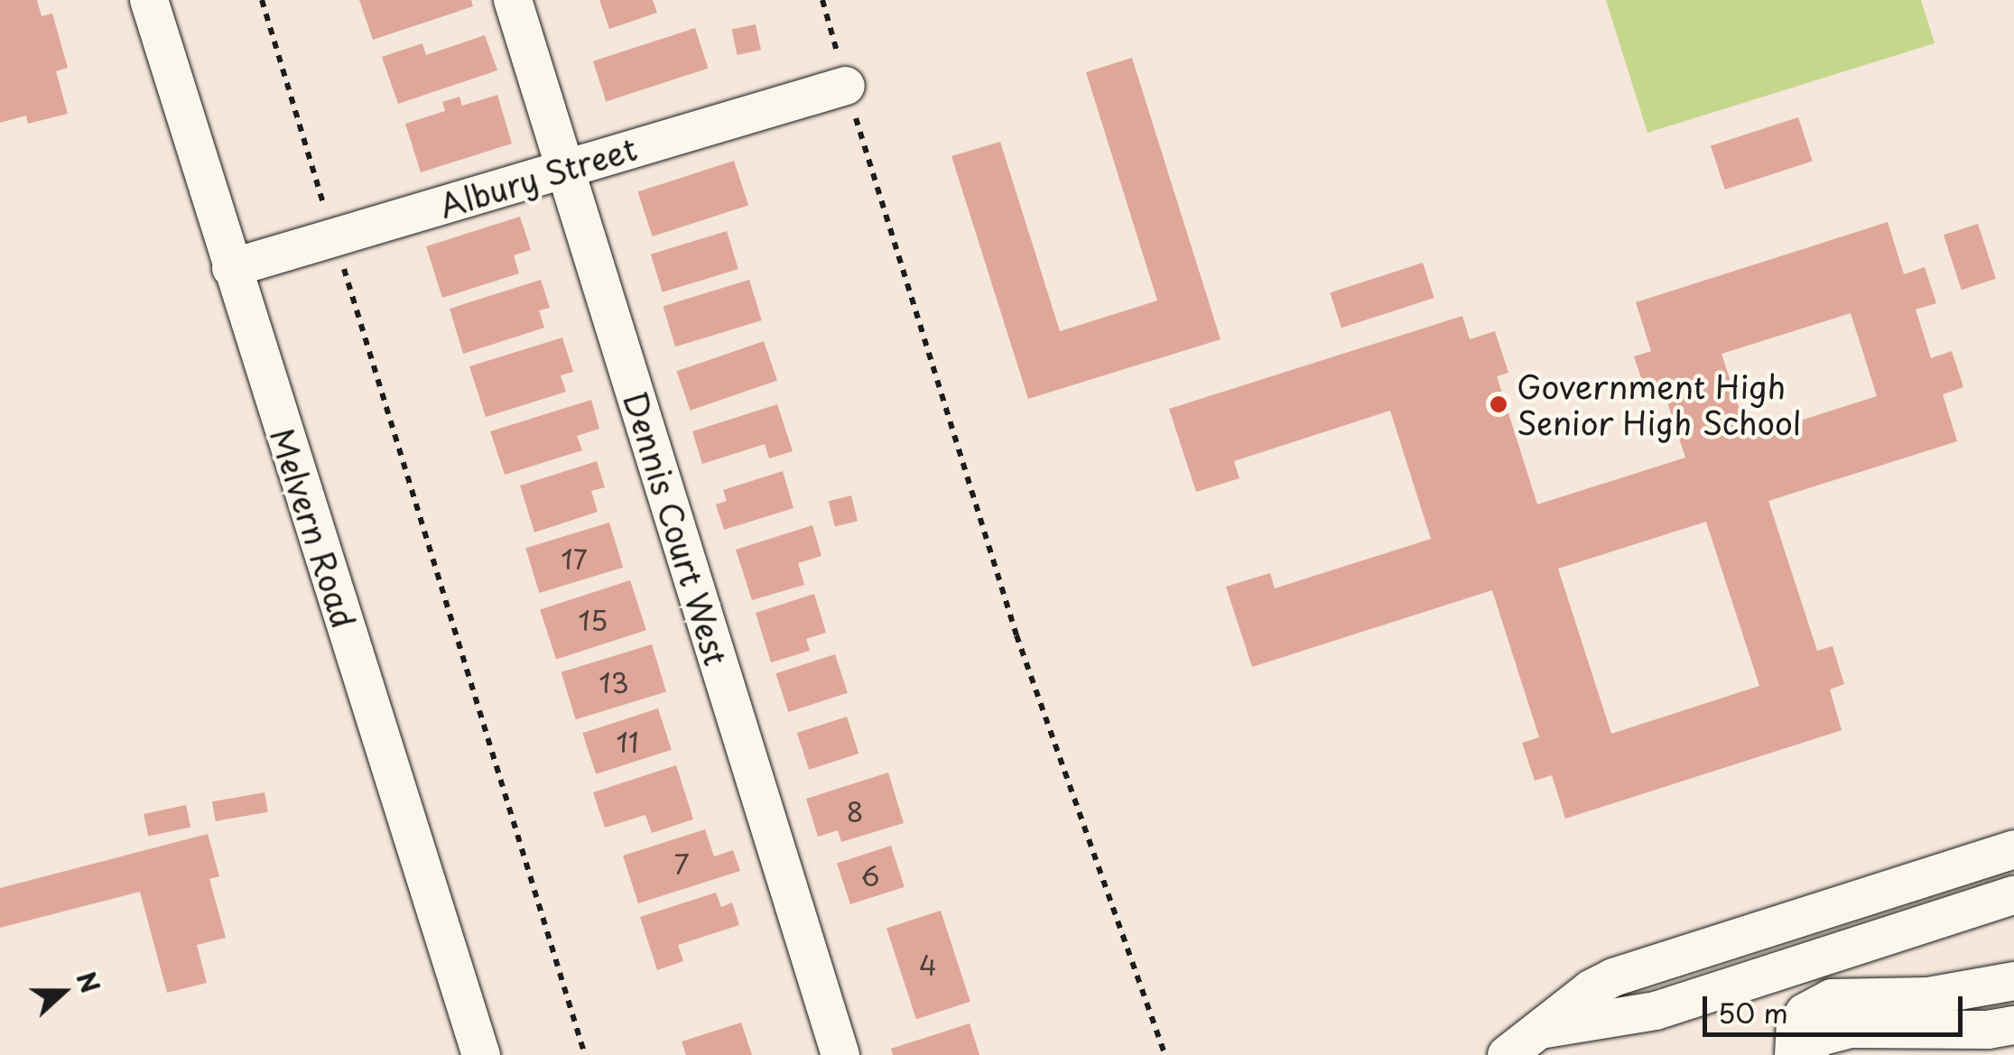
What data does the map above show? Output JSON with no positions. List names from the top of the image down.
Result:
{
  "streets": {
    "street": ["Albury Street", "Melvern Road", "Dennis Court West"]
  },
  "crossings": [
    ["Albury Street", "Melvern Road"],
    ["Albury Street", "Dennis Court West"]
  ],
  "places": ["Government High Senior High School"],
  "house_numbers": [
    "17",
    "15",
    "13",
    "11",
    "8",
    "7",
    "6",
    "4"
  ],
  "scale_bar": "50 m",
  "north": "right"
}
